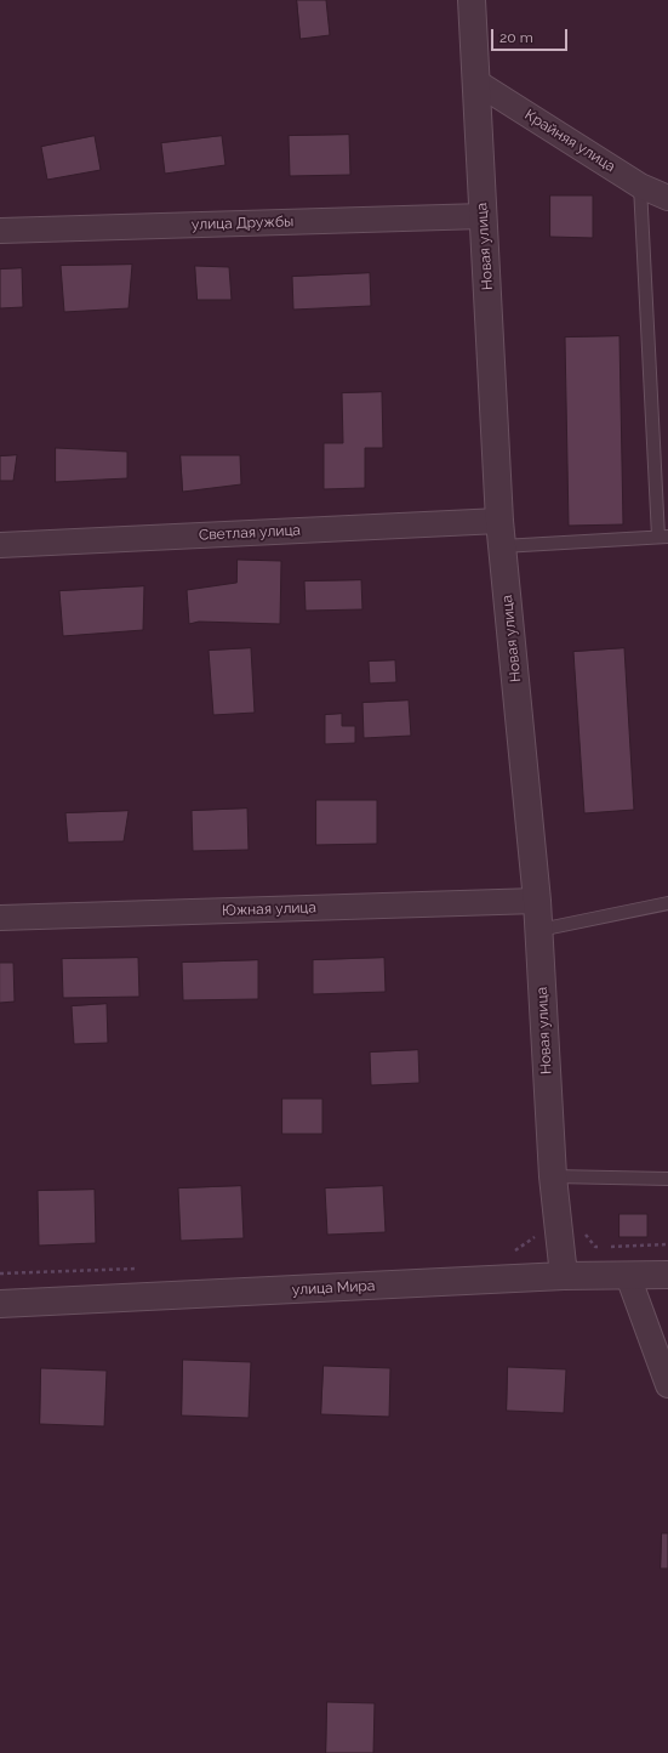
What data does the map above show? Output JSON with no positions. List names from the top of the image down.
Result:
{
  "streets": {
    "street": [
      "Крайняя улица",
      "улица Дружбы",
      "Новая улица",
      "Светлая улица",
      "Южная улица",
      "улица Мира"
    ]
  },
  "crossings": [
    ["Крайняя улица", "Новая улица"],
    ["улица Дружбы", "Новая улица"],
    ["Новая улица", "Светлая улица"],
    ["Новая улица", "Южная улица"],
    ["Новая улица", "улица Мира"]
  ],
  "scale_bar": "20 m"
}
